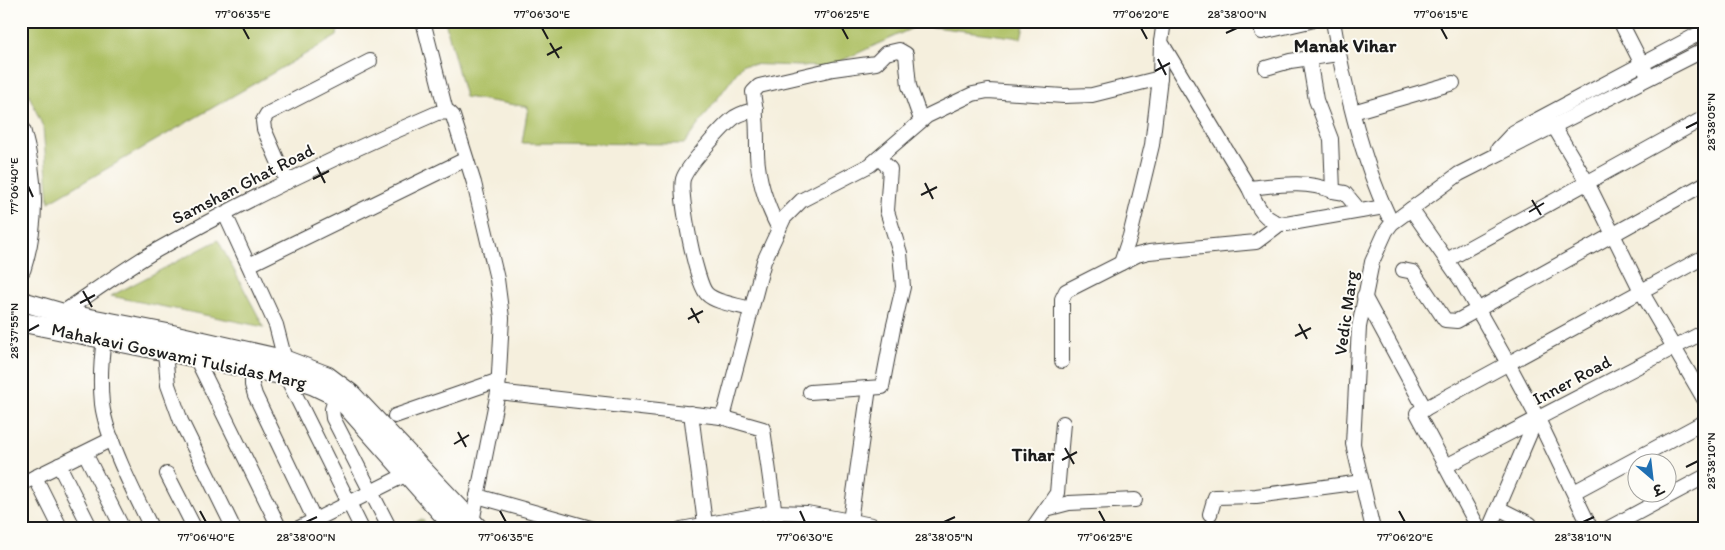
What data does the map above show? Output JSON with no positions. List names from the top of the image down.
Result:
{
  "streets": {
    "street": [
      "Samshan Ghat Road",
      "Vedic Marg",
      "Mahakavi Goswami Tulsidas Marg",
      "Inner Road"
    ]
  },
  "crossings": [
    ["Samshan Ghat Road", "Mahakavi Goswami Tulsidas Marg"]
  ],
  "districts": ["Manak Vihar", "Tihar"],
  "north": "bottom right",
  "coordinates": [
    "77°06'35\"E",
    "77°06'30\"E",
    "77°06'25\"E",
    "77°06'20\"E",
    "28°38'00\"N",
    "77°06'15\"E",
    "28°38'05\"N",
    "77°06'40\"E",
    "28°37'55\"N",
    "28°38'10\"N"
  ]
}
